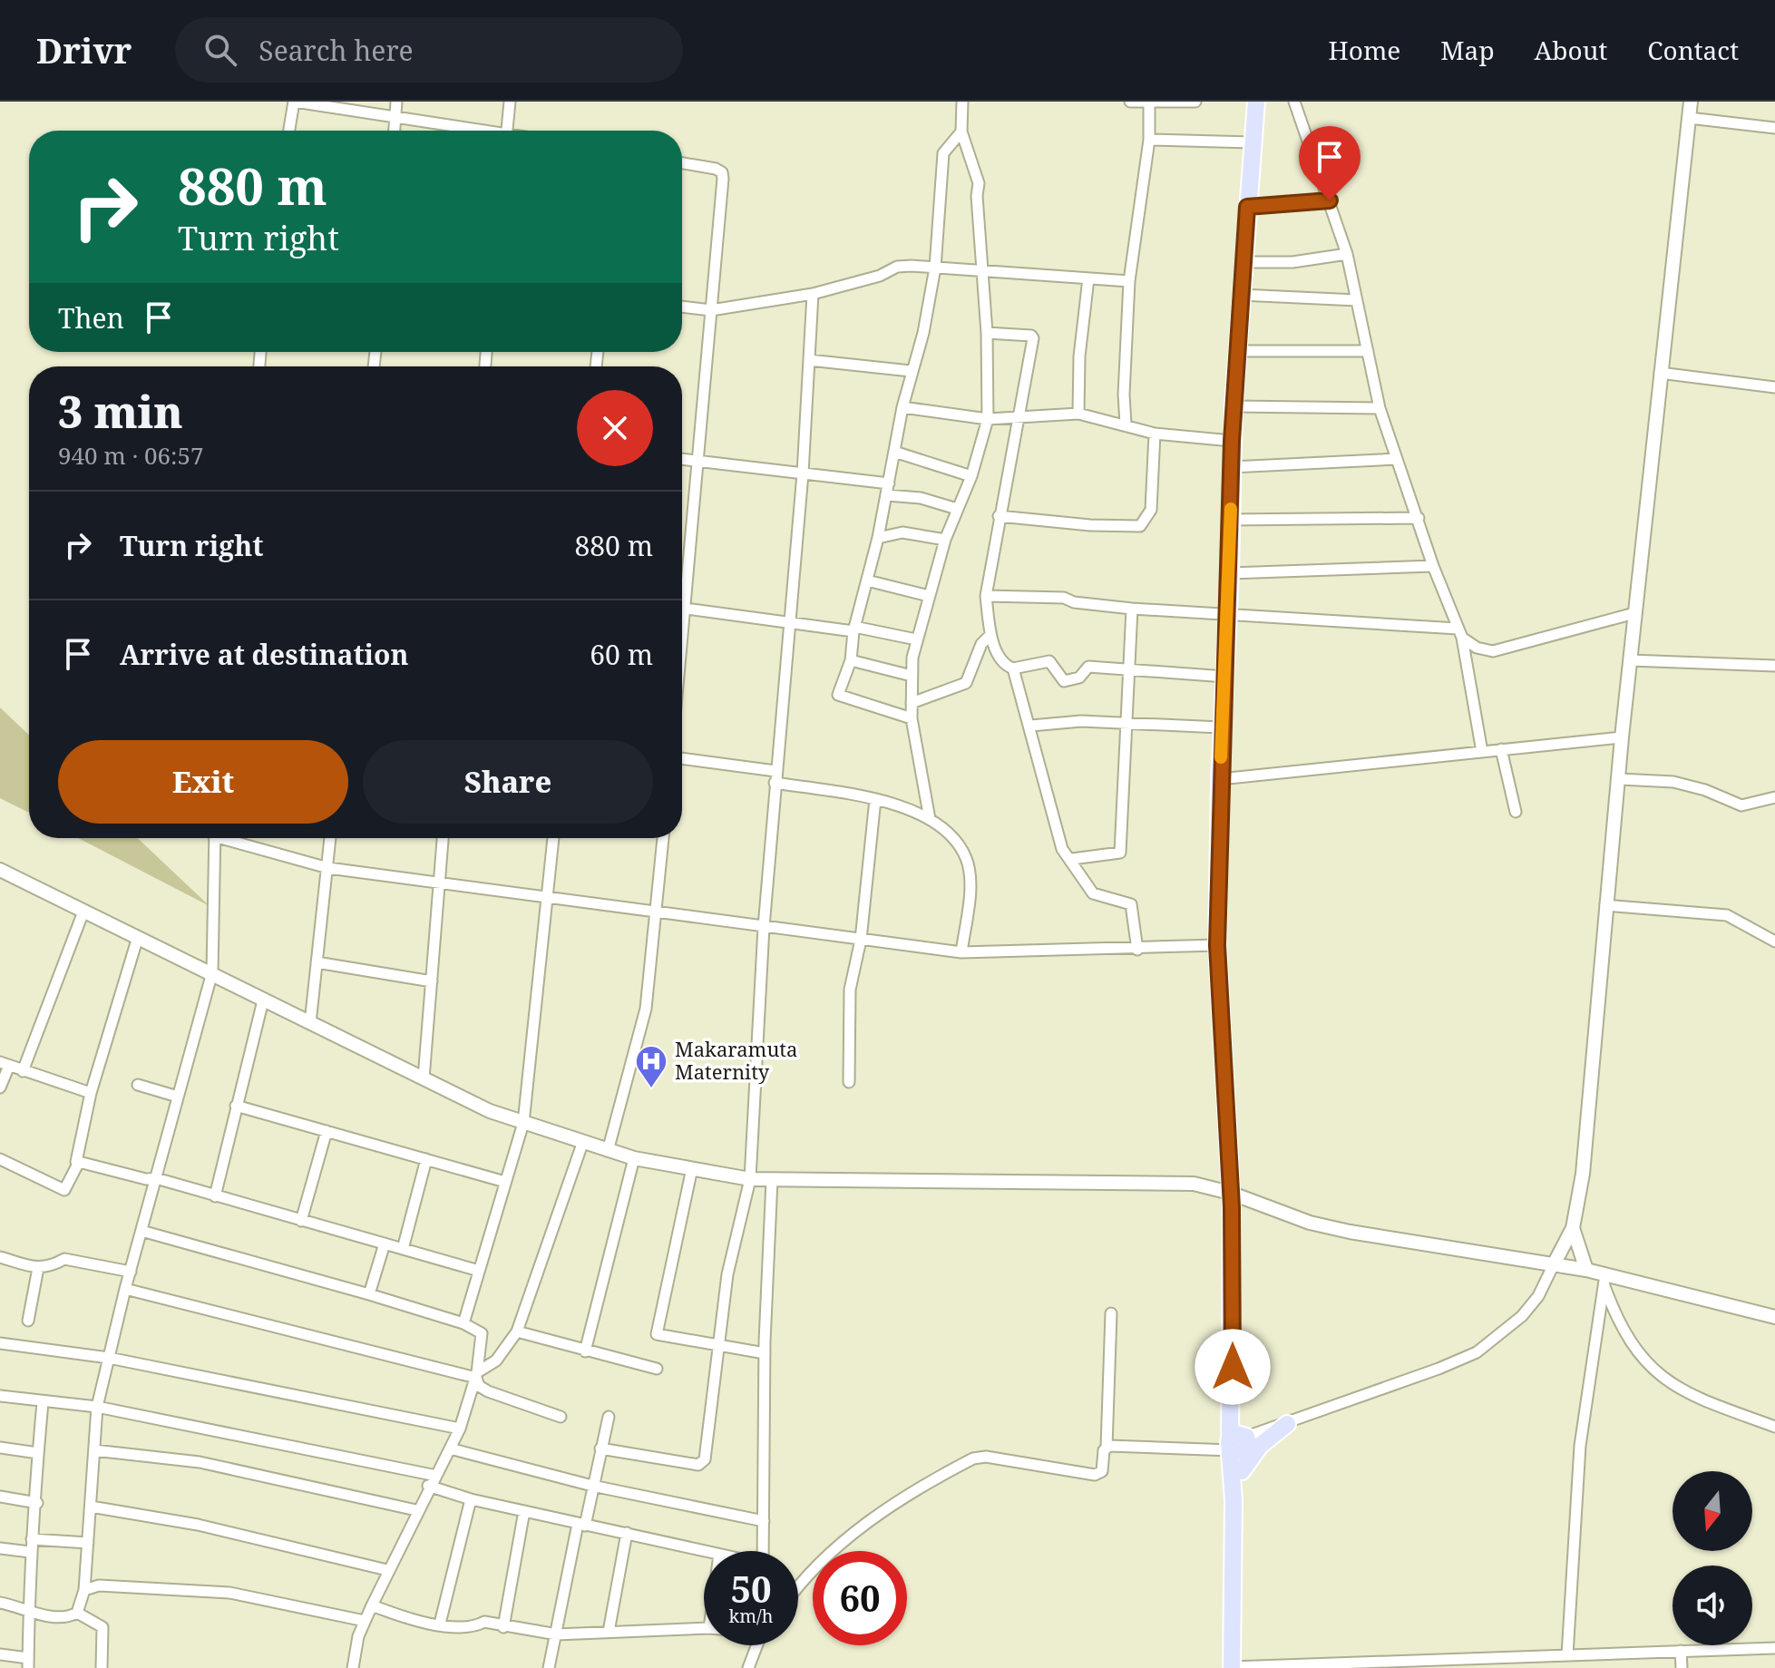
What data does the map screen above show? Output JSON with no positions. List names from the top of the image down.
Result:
{
  "places": {
    "hospital": ["Makaramuta Maternity"]
  },
  "north": "bottom",
  "page": {
    "header": "Drivr",
    "search": "Search here",
    "nav": [
      "Home",
      "Map",
      "About",
      "Contact"
    ],
    "turn": ["880 m", "Turn right"],
    "then": "Then",
    "heading": ["3 min", "940 m · 06:57"],
    "list": [
      {
        "name": "Turn right",
        "value": "880 m"
      },
      {
        "name": "Arrive at destination",
        "value": "60 m"
      }
    ],
    "buttons": ["Exit", "Share"],
    "speed": "50 km/h",
    "limit": "60"
  }
}
